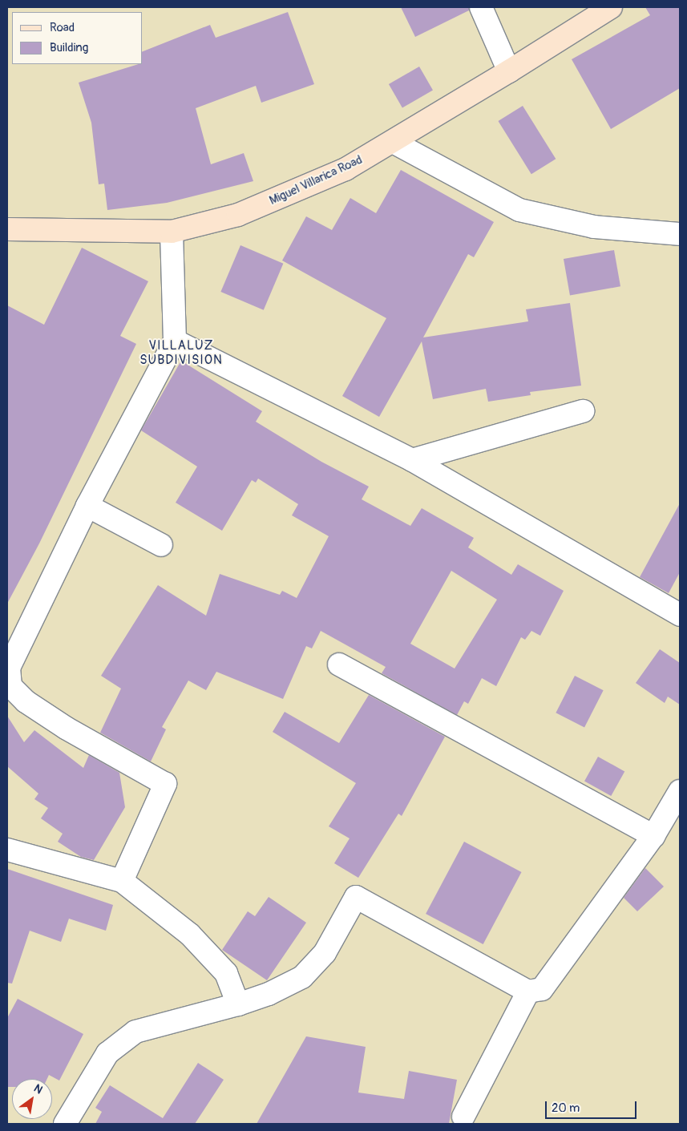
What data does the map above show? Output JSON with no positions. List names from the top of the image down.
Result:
{
  "streets": {
    "main road": ["Miguel Villarica Road"]
  },
  "districts": ["VILLALUZ SUBDIVISION"],
  "legend": ["Road", "Building"],
  "scale_bar": "20 m",
  "north": "top right"
}
